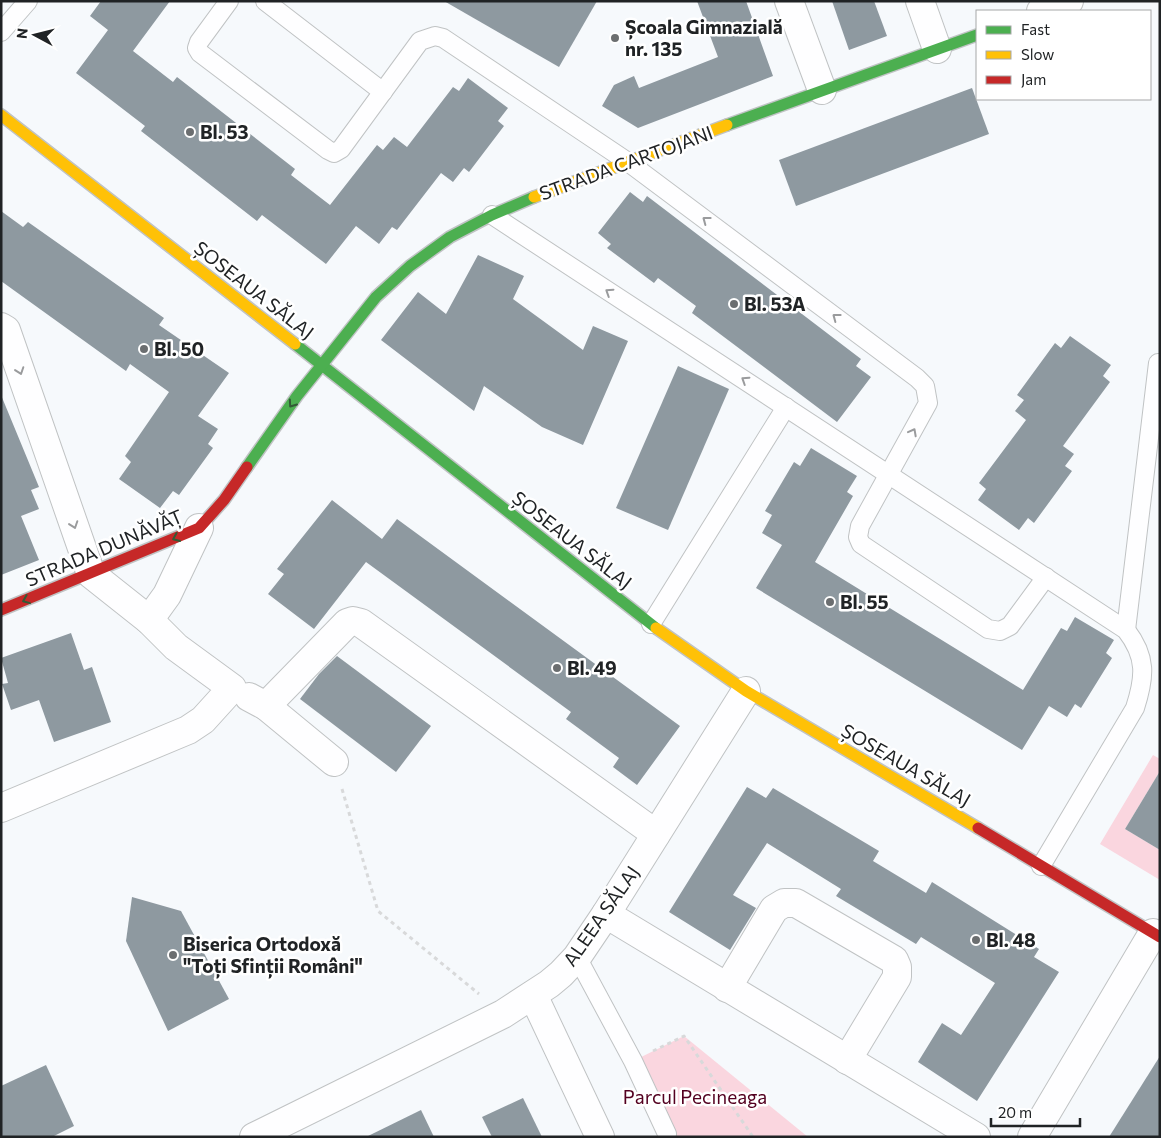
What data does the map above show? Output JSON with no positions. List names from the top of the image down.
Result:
{
  "streets": {
    "street": [
      "STRADA CARTOJANI",
      "ȘOSEAUA SĂLAJ",
      "STRADA DUNĂVĂȚ",
      "ALEEA SĂLAJ"
    ]
  },
  "crossings": [
    ["STRADA CARTOJANI", "ȘOSEAUA SĂLAJ"],
    ["STRADA CARTOJANI", "STRADA DUNĂVĂȚ"],
    ["ȘOSEAUA SĂLAJ", "STRADA DUNĂVĂȚ"],
    ["ȘOSEAUA SĂLAJ", "ALEEA SĂLAJ"]
  ],
  "one_way": ["STRADA DUNĂVĂȚ"],
  "parks": ["Parcul Pecineaga"],
  "places": [
    "Școala Gimnazială nr. 135",
    "Bl. 53",
    "Bl. 53A",
    "Bl. 50",
    "Bl. 55",
    "Bl. 49",
    "Bl. 48",
    "Biserica Ortodoxă \"Toți Sfinții Români\""
  ],
  "legend": ["Fast", "Slow", "Jam"],
  "scale_bar": "20 m",
  "north": "left"
}
